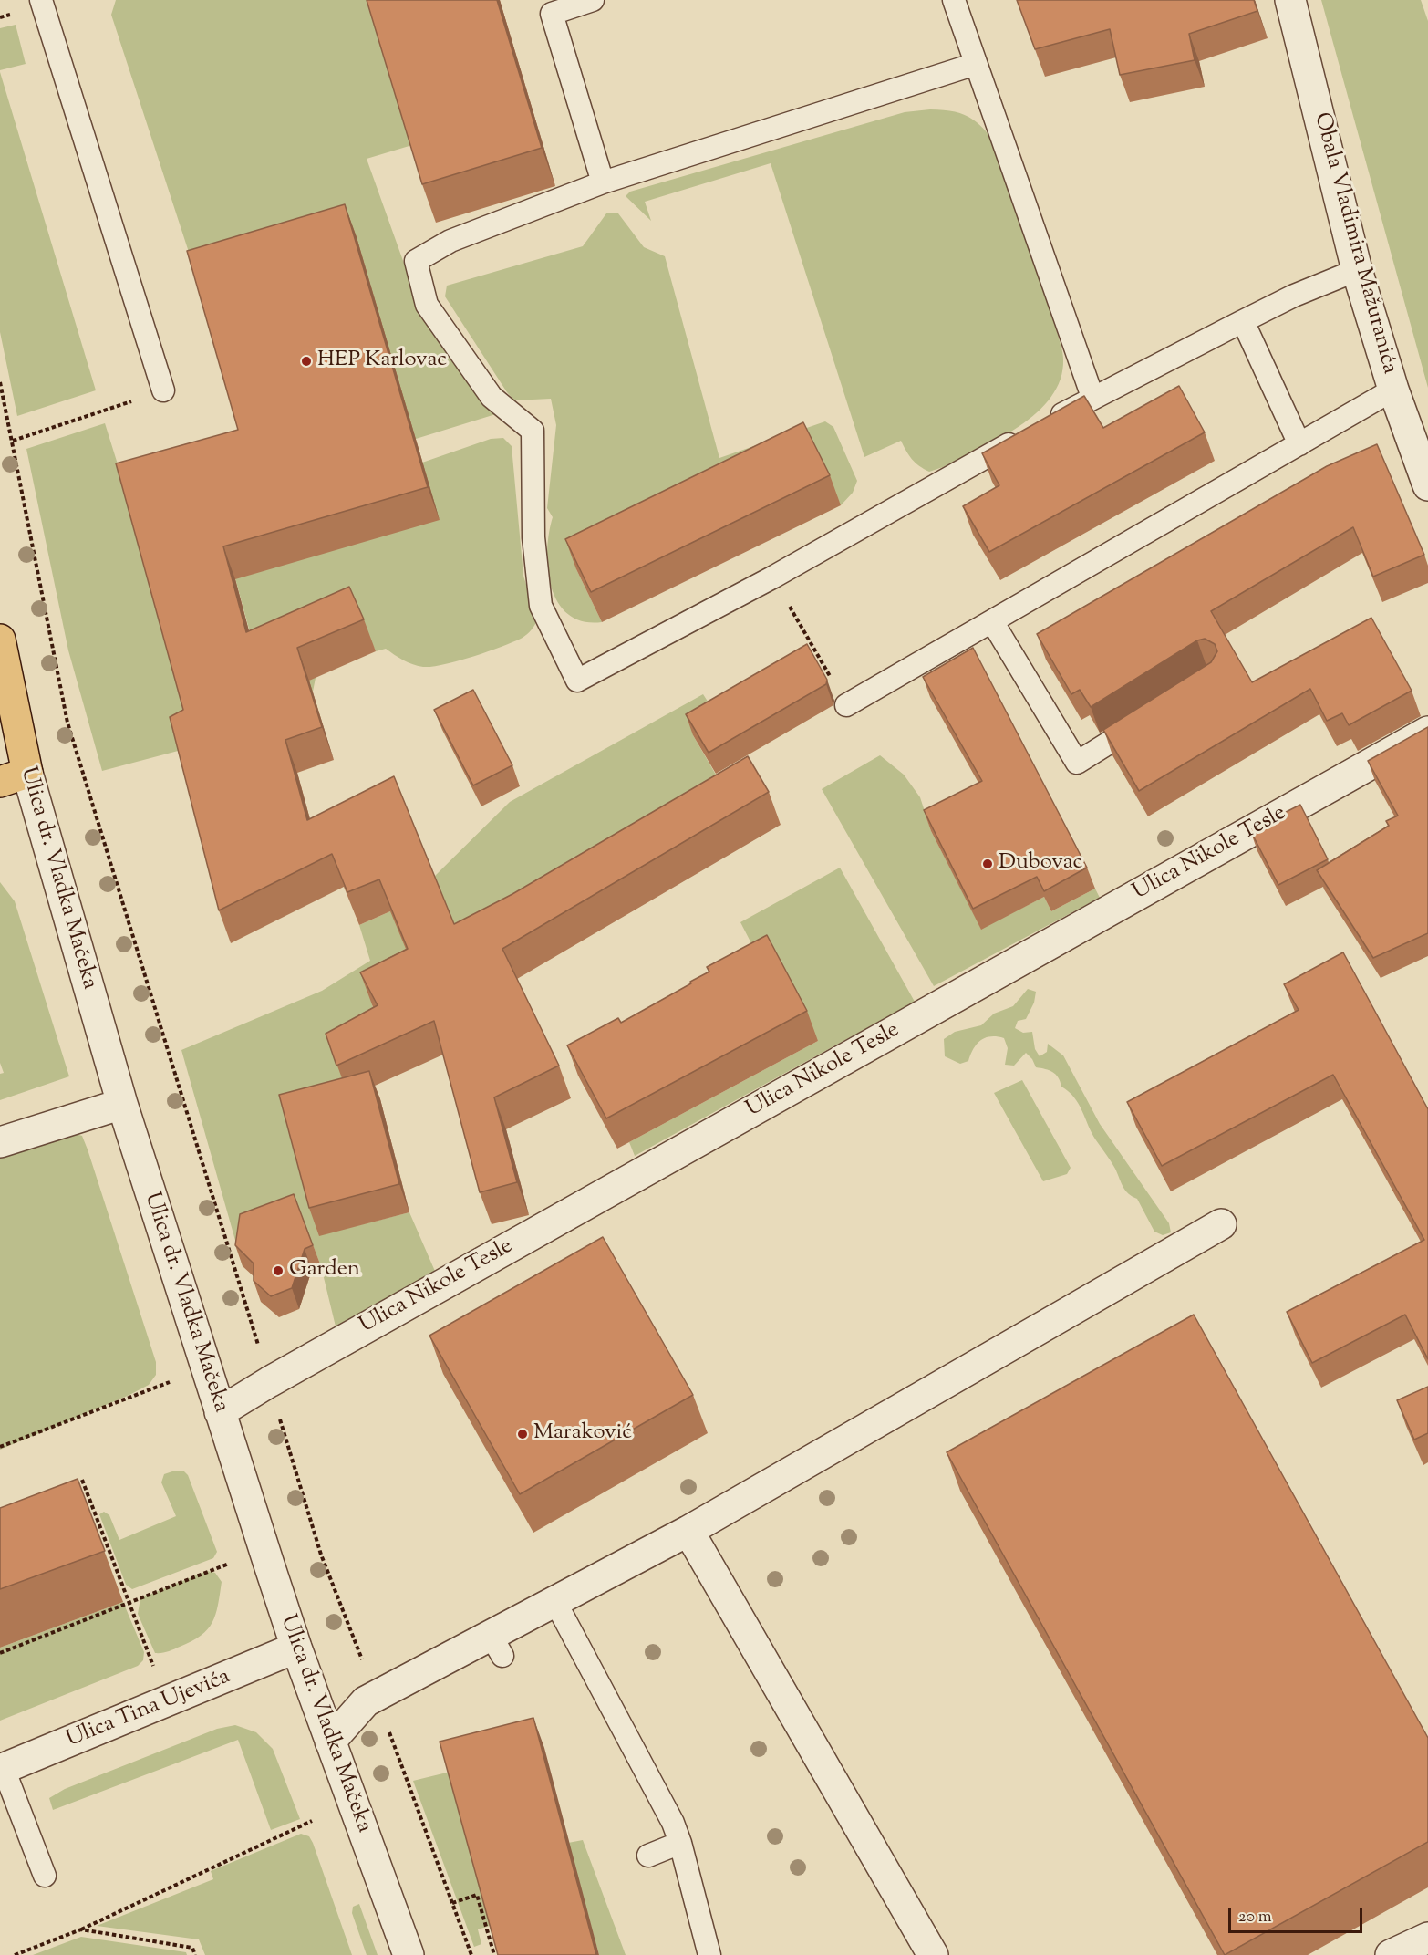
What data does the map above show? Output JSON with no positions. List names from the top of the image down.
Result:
{
  "streets": {
    "main road": ["Ulica dr. Vladka Mačeka"],
    "street": ["Obala Vladimira Mažuranića", "Ulica Nikole Tesle", "Ulica Tina Ujevića"]
  },
  "crossings": [
    ["Ulica Nikole Tesle", "Ulica dr. Vladka Mačeka"],
    ["Ulica dr. Vladka Mačeka", "Ulica Tina Ujevića"]
  ],
  "places": [
    "HEP Karlovac",
    "Dubovac",
    "Garden",
    "Maraković"
  ],
  "scale_bar": "20 m"
}
